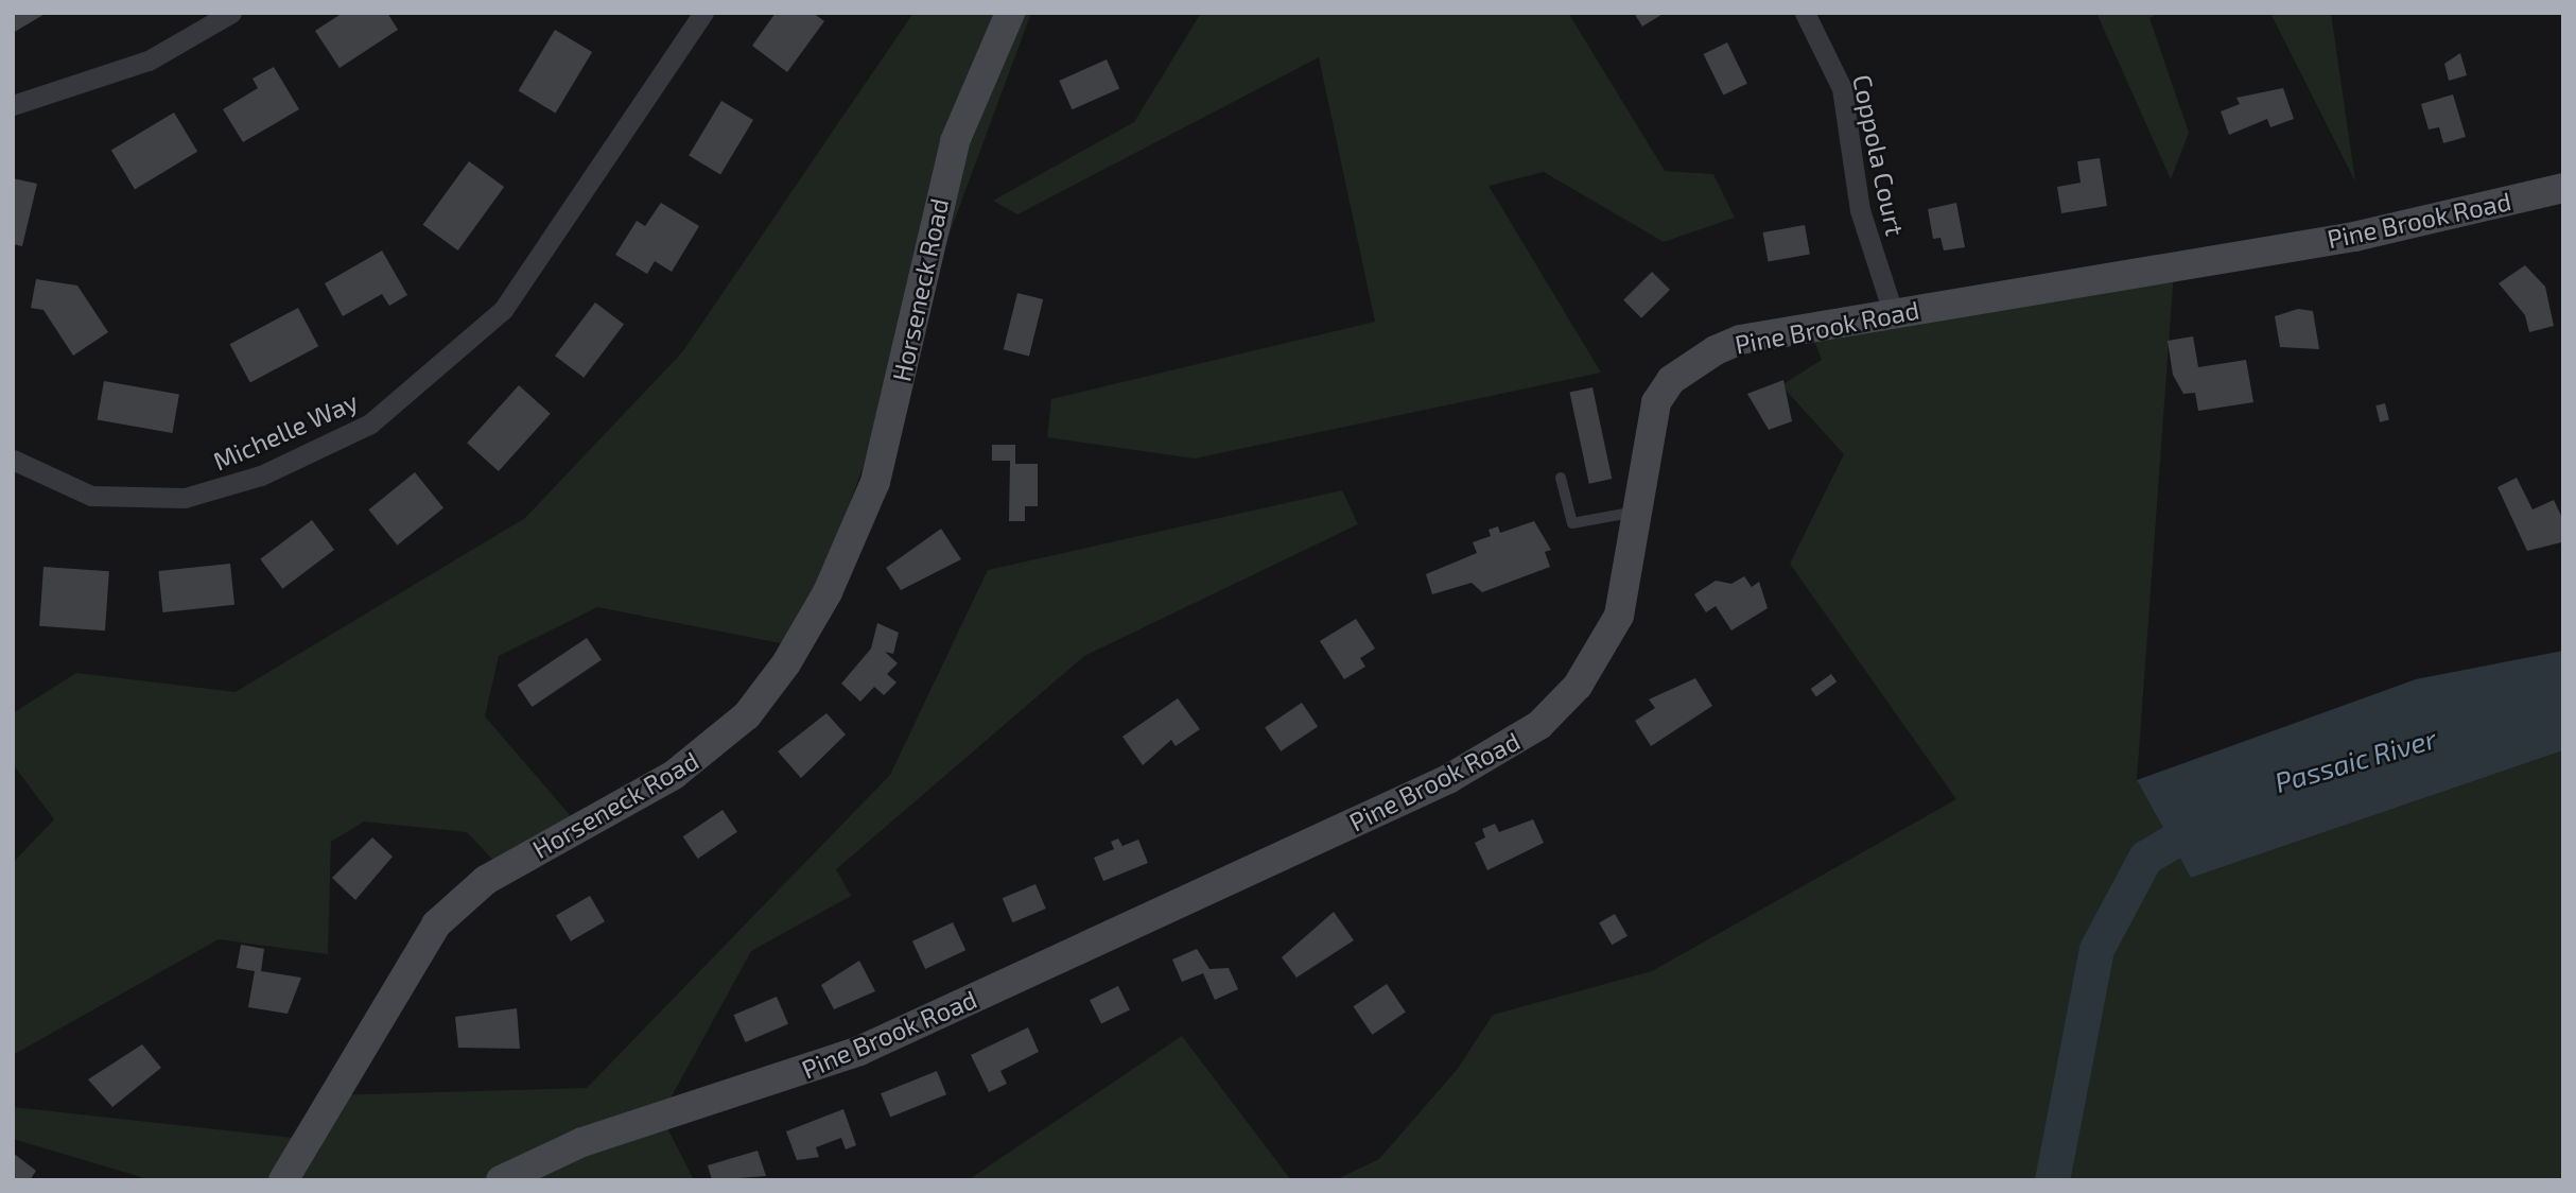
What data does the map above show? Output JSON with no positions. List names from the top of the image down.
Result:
{
  "streets": {
    "street": [
      "Coppola Court",
      "Pine Brook Road",
      "Horseneck Road",
      "Michelle Way"
    ]
  },
  "crossings": [
    ["Coppola Court", "Pine Brook Road"]
  ],
  "water": ["Passaic River"]
}
